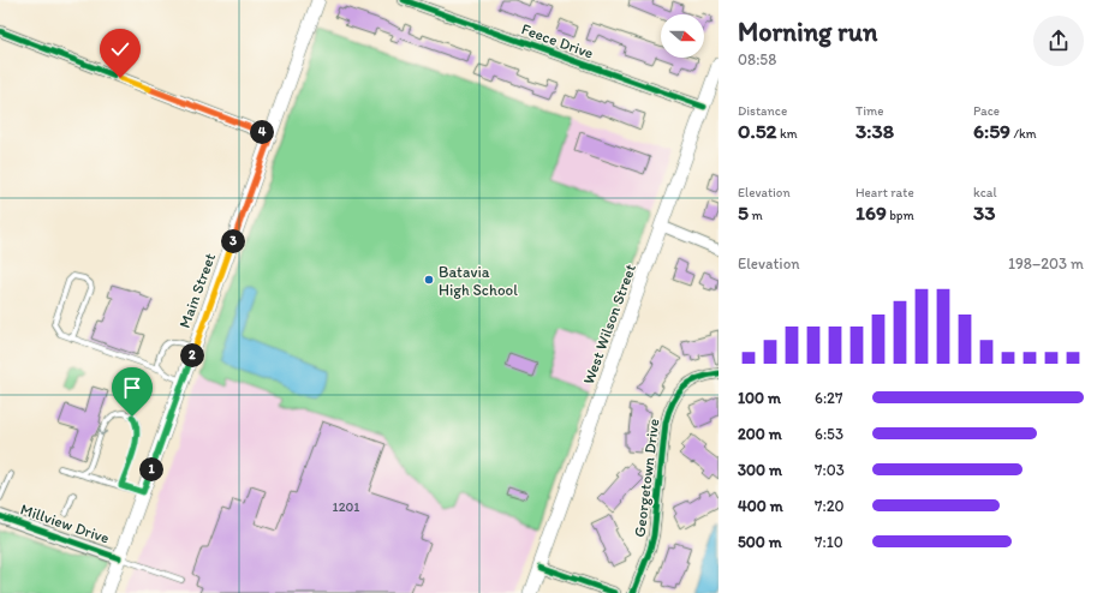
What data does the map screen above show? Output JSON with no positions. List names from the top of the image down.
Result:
{
  "streets": {
    "main road": ["Main Street", "West Wilson Street"],
    "street": ["Feece Drive", "Georgetown Drive", "Millview Drive"]
  },
  "crossings": [
    ["Feece Drive", "West Wilson Street"],
    ["Main Street", "Millview Drive"]
  ],
  "places": ["Batavia High School"],
  "house_numbers": ["1201"],
  "north": "right",
  "page": {
    "heading": ["Morning run", "08:58"],
    "stats": [
      ["Distance", "0.52 km"],
      ["Time", "3:38"],
      ["Pace", "6:59 /km"],
      ["Elevation", "5 m"],
      ["Heart rate", "169 bpm"],
      ["kcal", "33"]
    ],
    "pins": [
      "4",
      "3",
      "2",
      "1"
    ],
    "chart": ["Elevation", "198–203 m"],
    "list": [
      {
        "name": "100 m",
        "note": "6:27"
      },
      {
        "name": "200 m",
        "note": "6:53"
      },
      {
        "name": "300 m",
        "note": "7:03"
      },
      {
        "name": "400 m",
        "note": "7:20"
      },
      {
        "name": "500 m",
        "note": "7:10"
      }
    ]
  }
}
